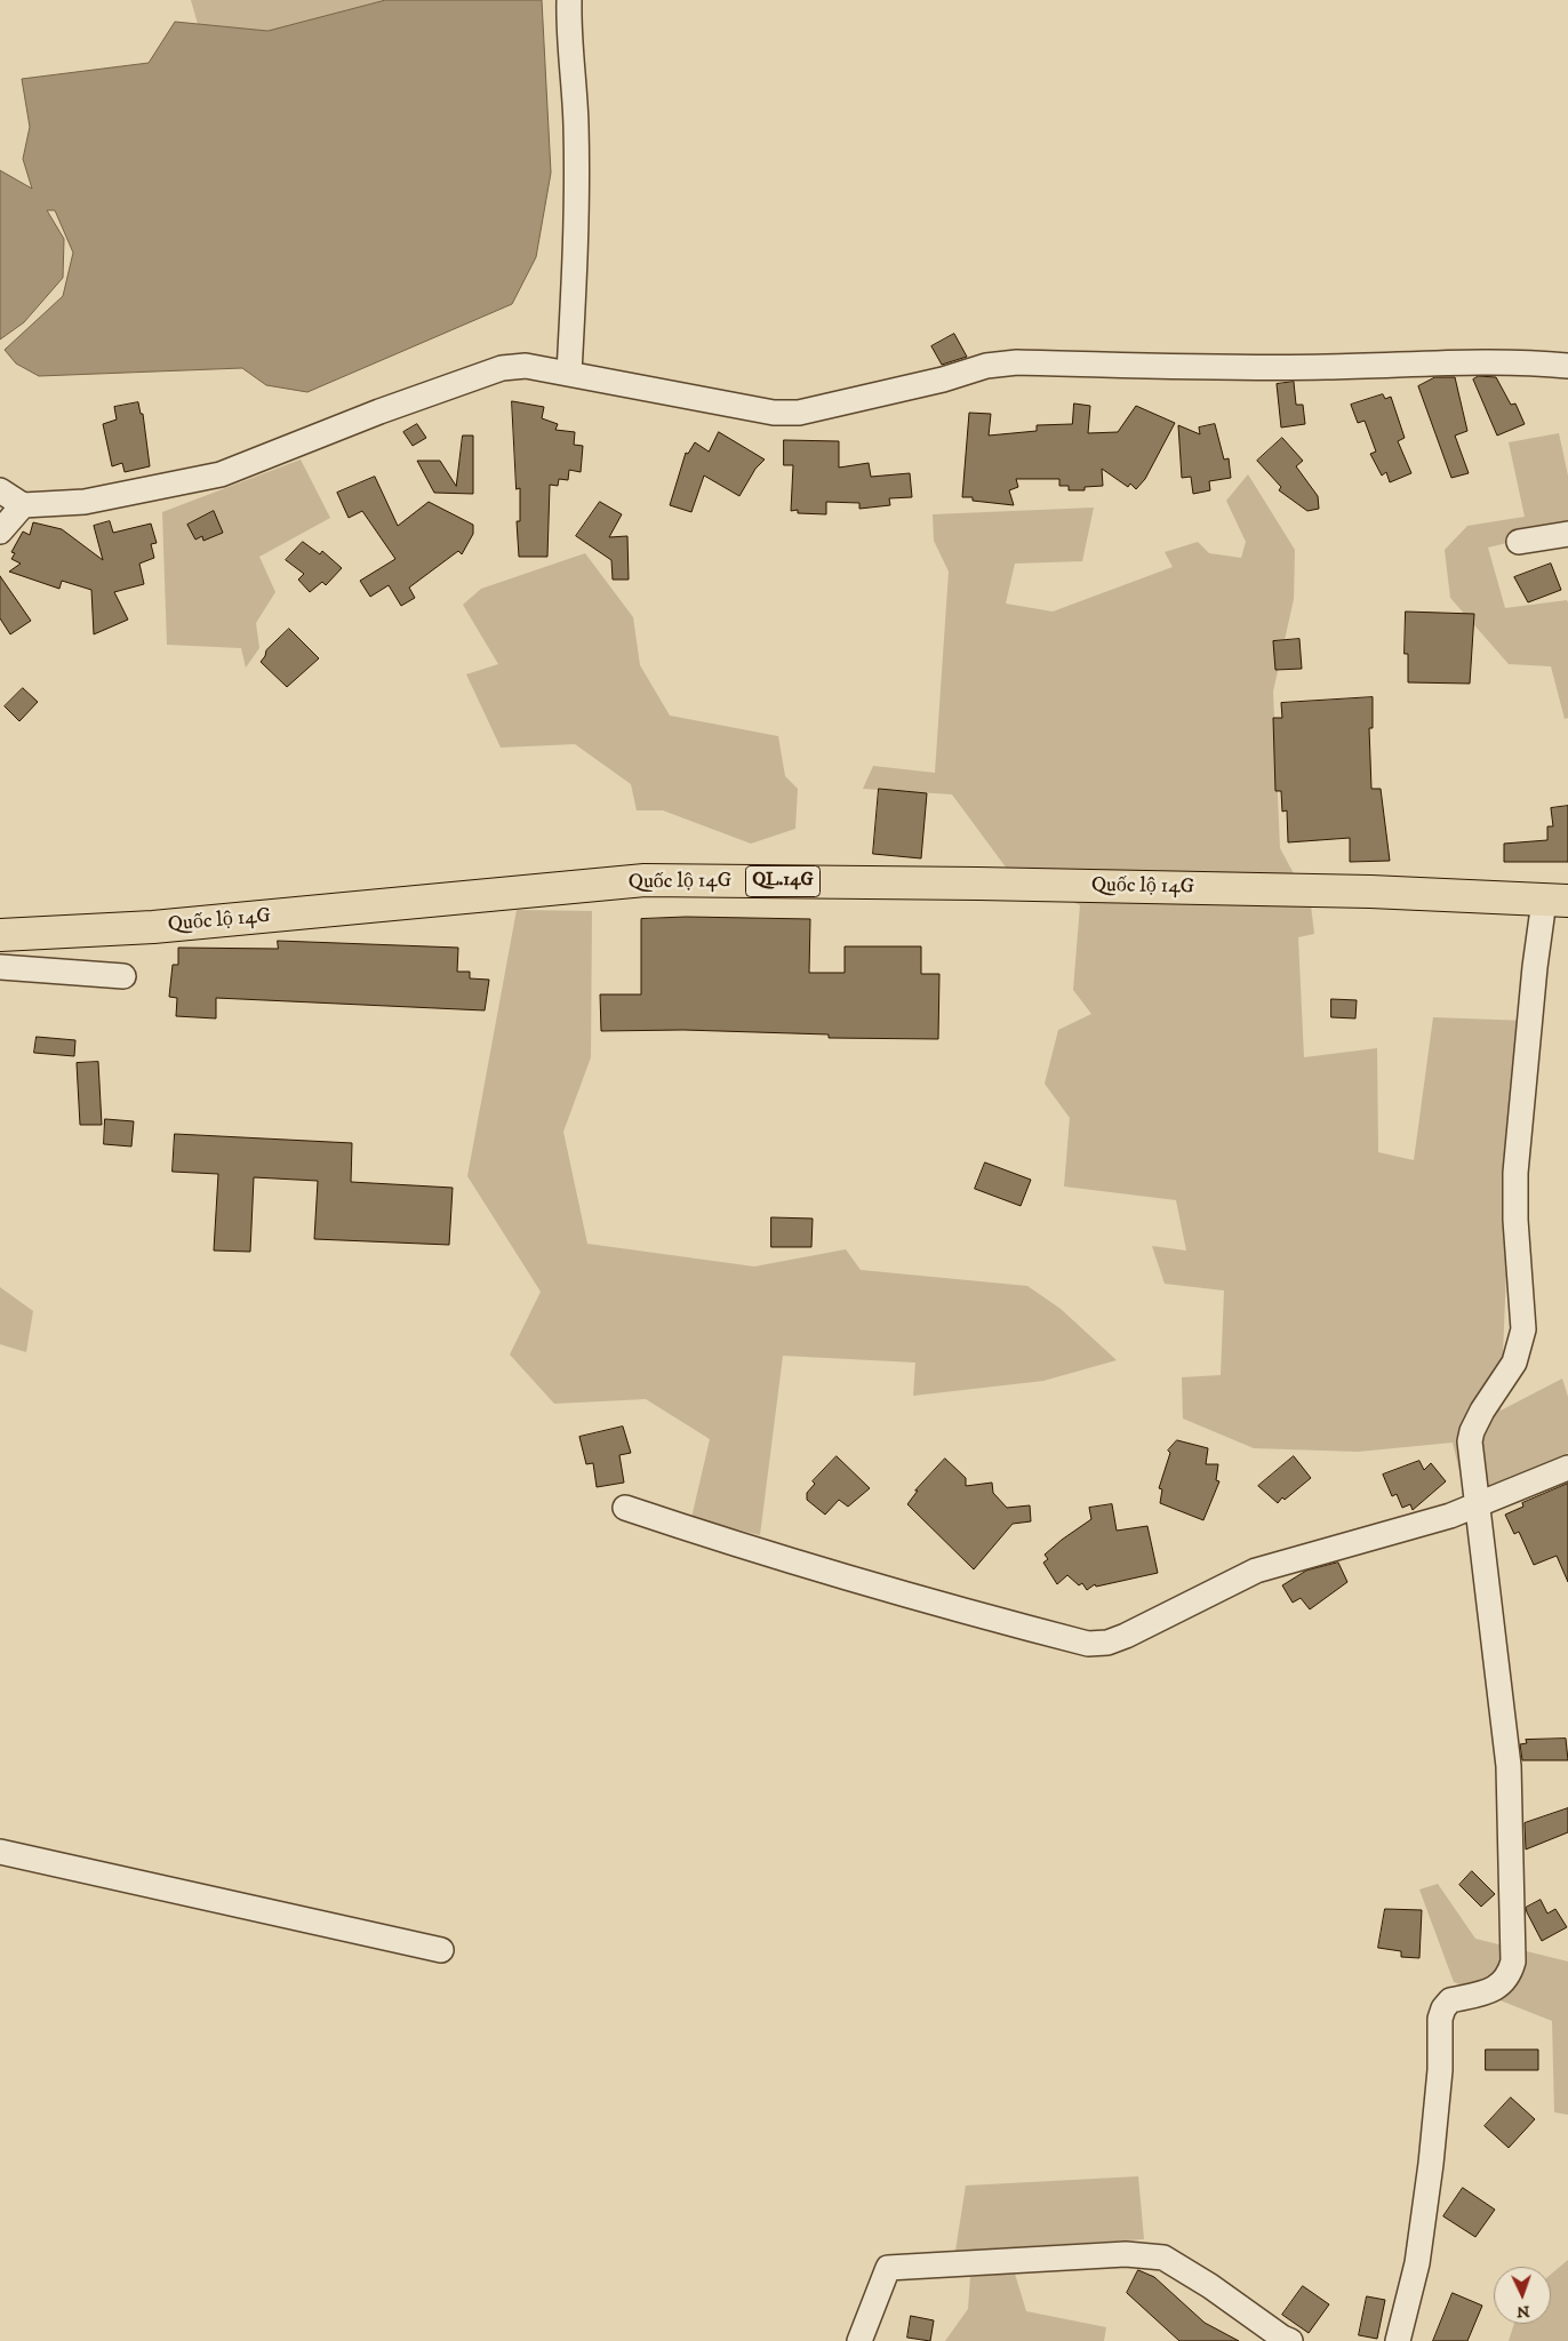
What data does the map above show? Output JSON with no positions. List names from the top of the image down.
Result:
{
  "streets": {
    "main road": ["QL.14G", "Quốc lộ 14G"]
  },
  "north": "bottom"
}
